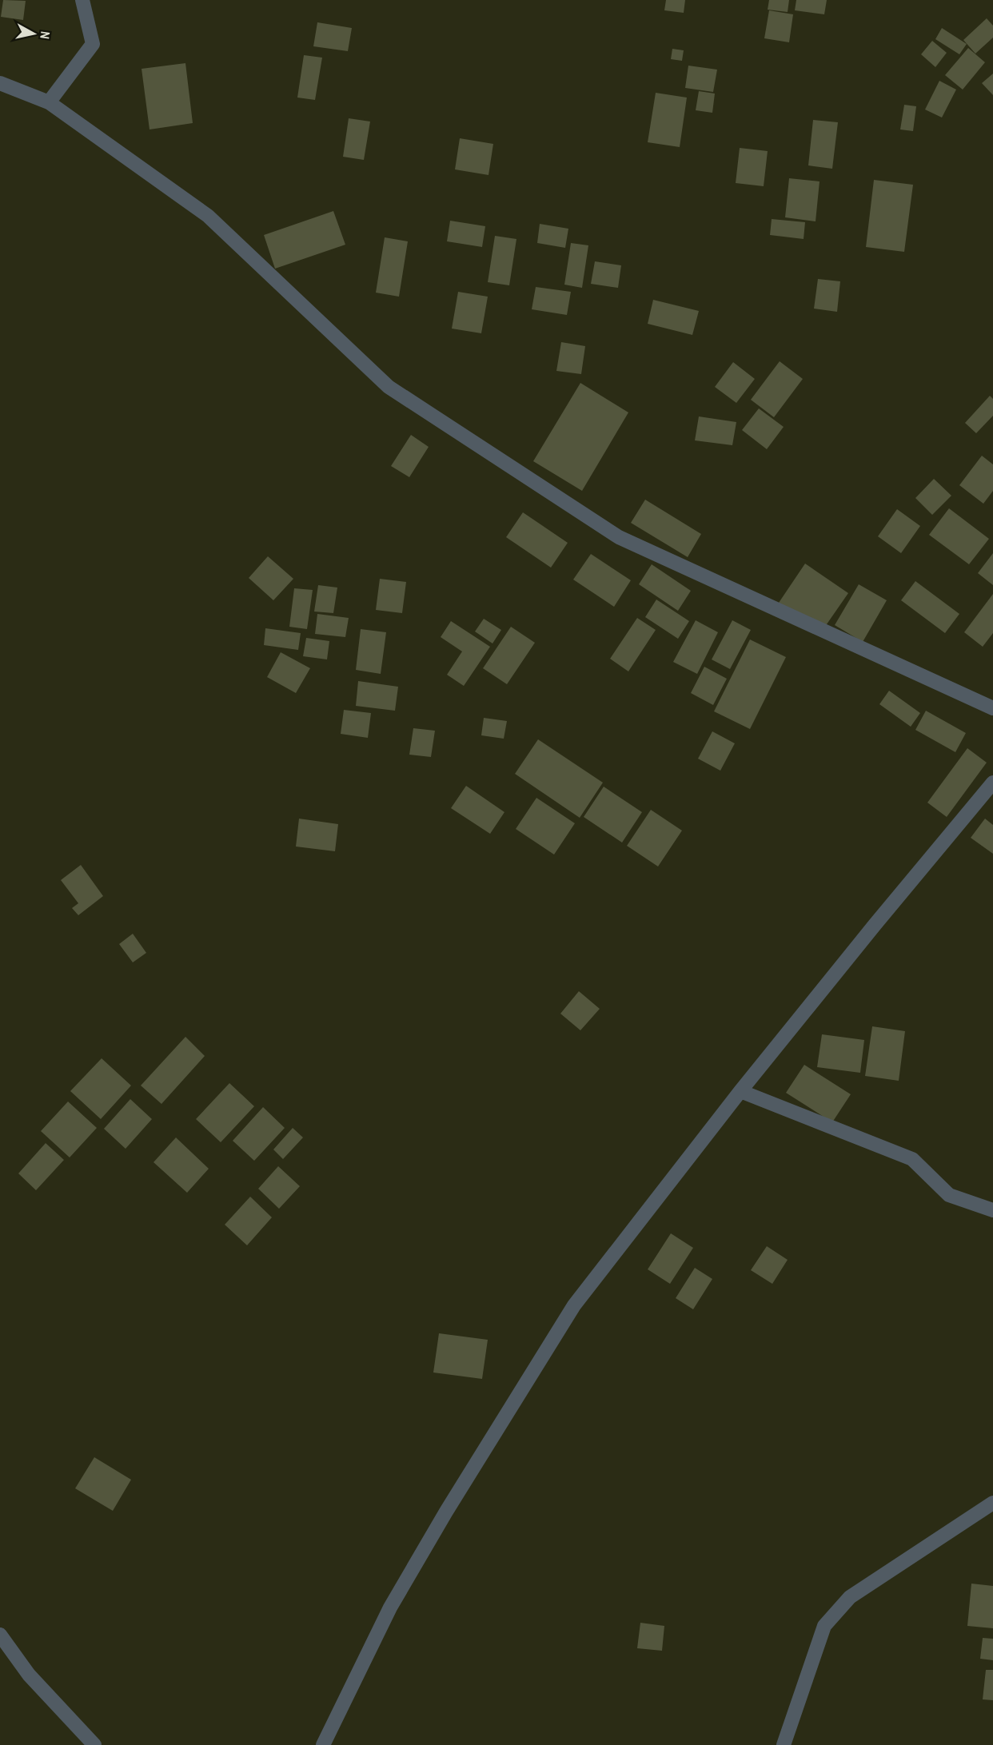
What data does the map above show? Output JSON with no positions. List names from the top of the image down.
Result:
{
  "north": "right"
}
